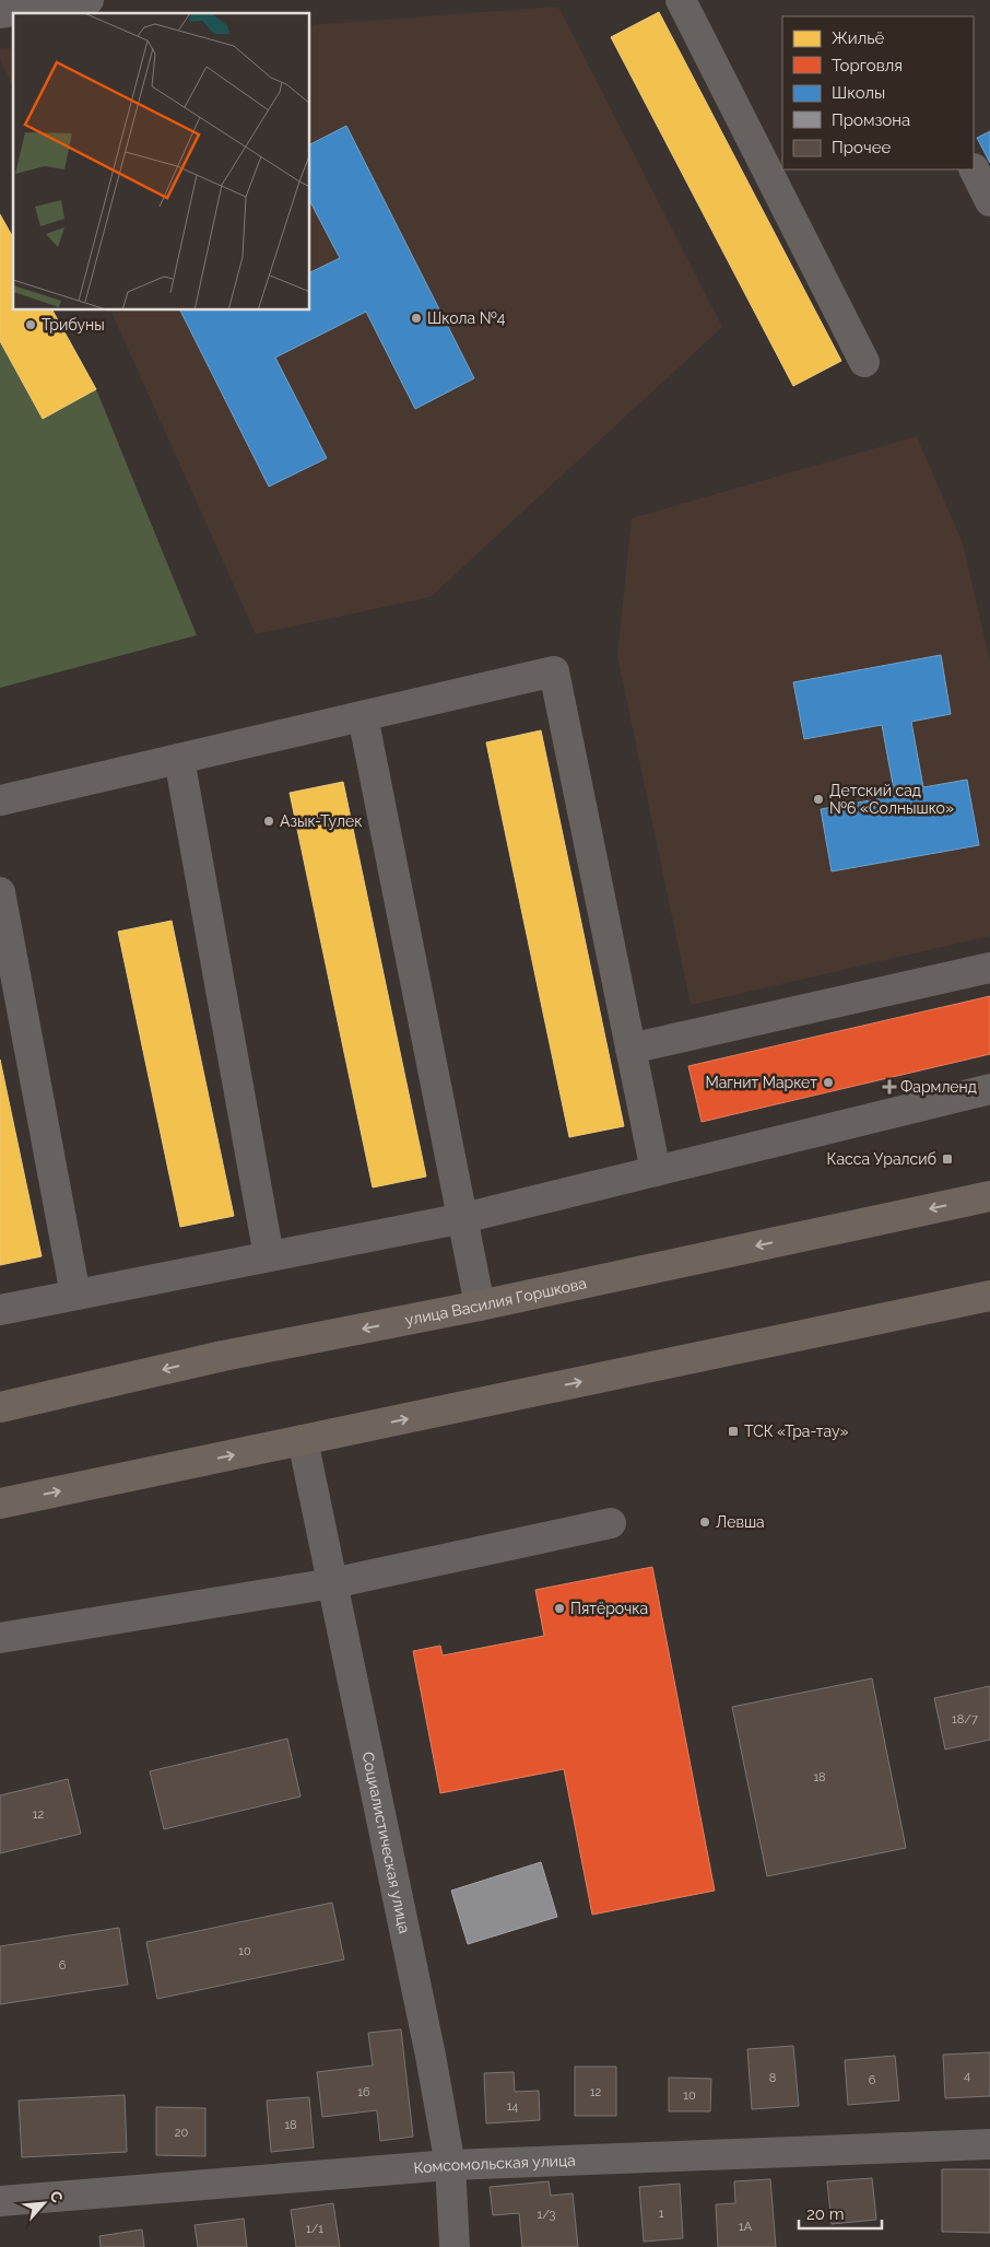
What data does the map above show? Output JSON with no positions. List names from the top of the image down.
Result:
{
  "streets": {
    "main road": ["улица Василия Горшкова"],
    "street": ["Социалистическая улица", "Комсомольская улица"]
  },
  "crossings": [
    ["Социалистическая улица", "Комсомольская улица"]
  ],
  "places": {
    "other": [
      "Школа №4",
      "Трибуны",
      "Детский сад №6 «Солнышко»",
      "Азык-Тулек",
      "Магнит Маркет",
      "Левша",
      "Пятёрочка"
    ],
    "health": ["Фармленд"],
    "transit": ["Касса Уралсиб", "ТСК «Тра-тау»"]
  },
  "house_numbers": [
    "18/7",
    "18",
    "12",
    "10",
    "6",
    "4",
    "8",
    "6",
    "16",
    "12",
    "10",
    "14",
    "18",
    "20",
    "1",
    "1/3",
    "1А",
    "1/1"
  ],
  "legend": [
    "Жильё",
    "Торговля",
    "Школы",
    "Промзона",
    "Прочее"
  ],
  "scale_bar": "20 m",
  "north": "top right"
}
